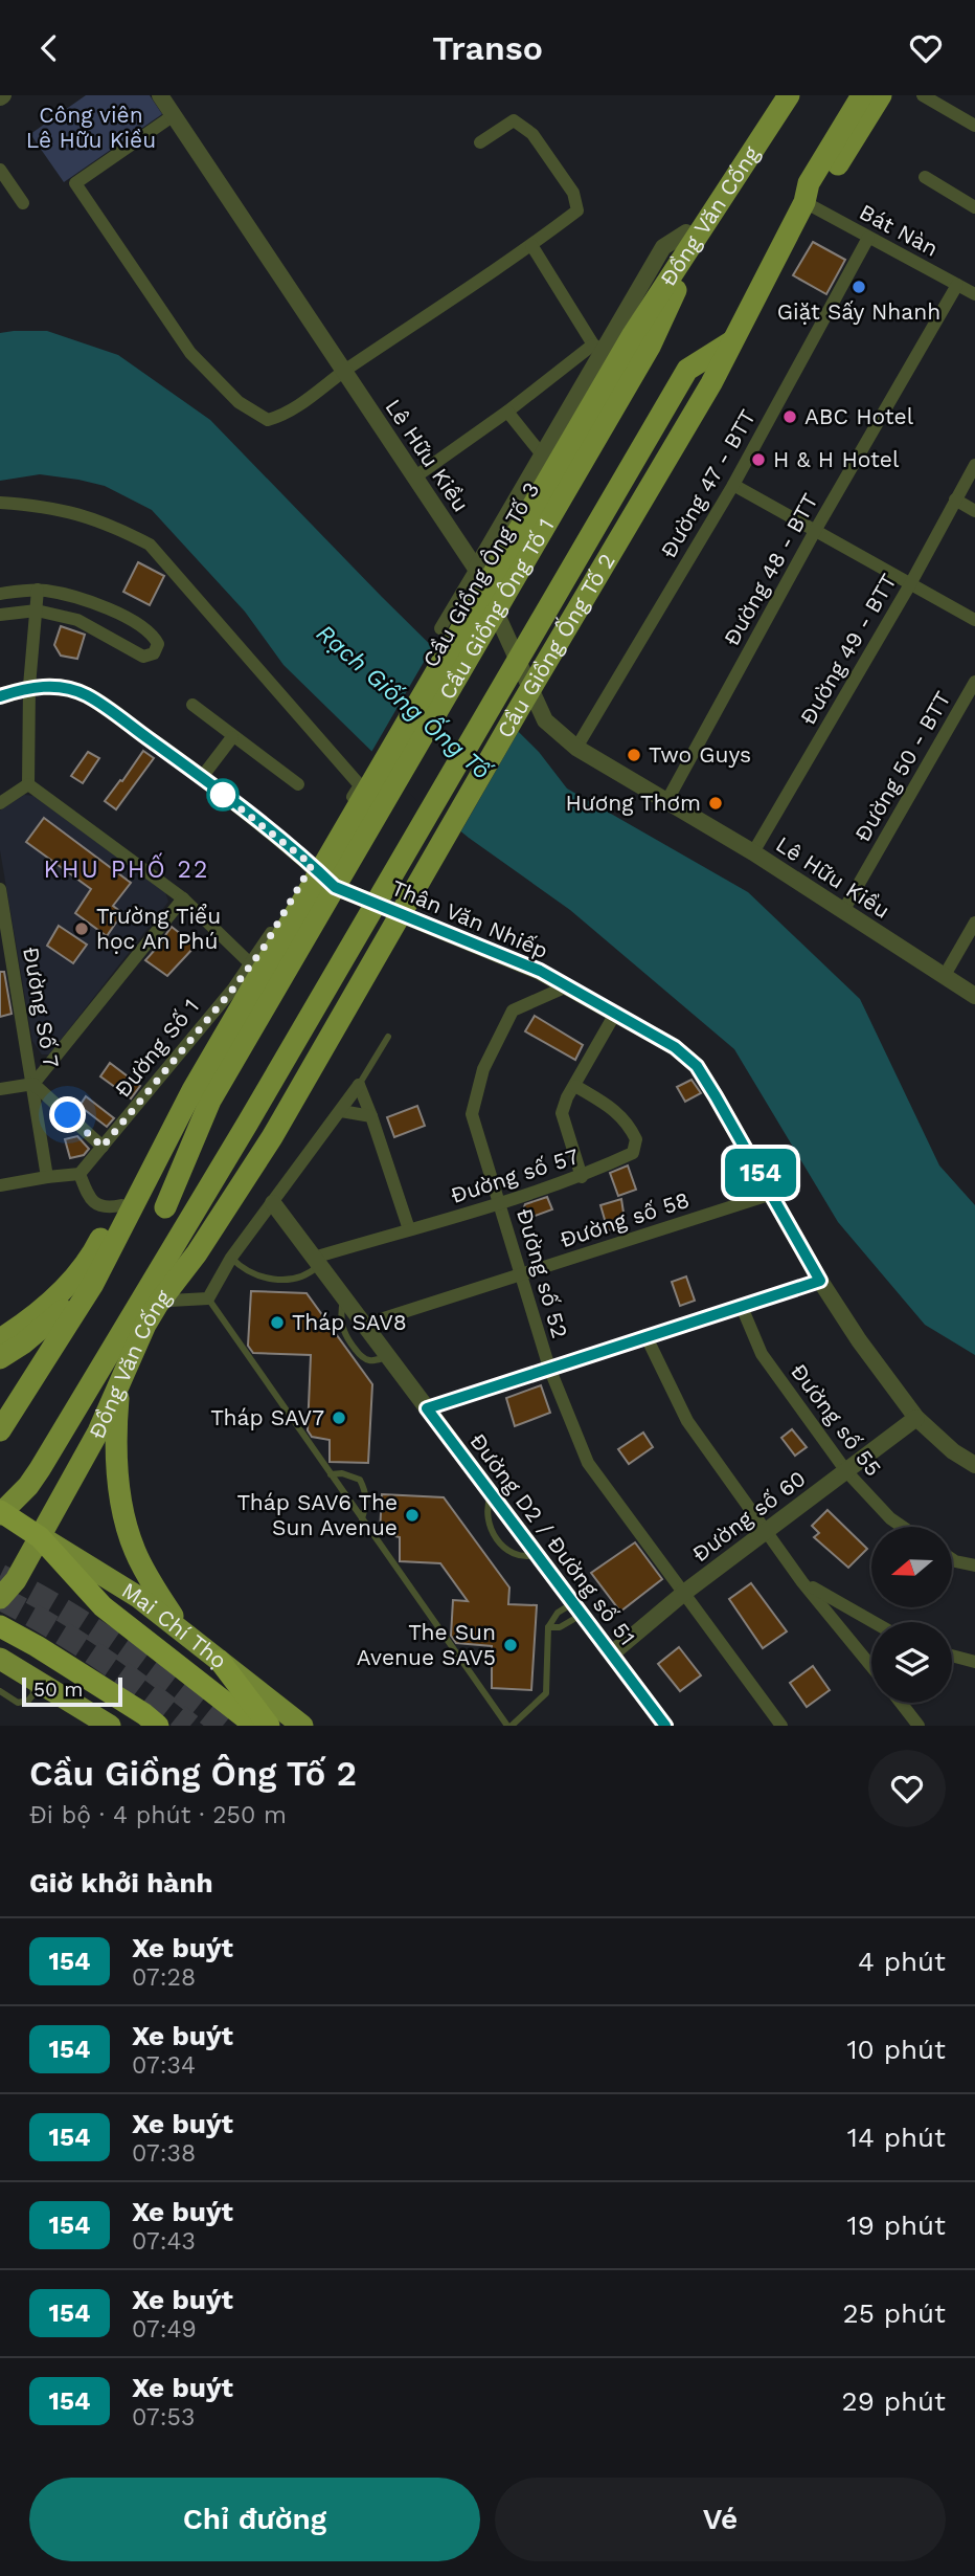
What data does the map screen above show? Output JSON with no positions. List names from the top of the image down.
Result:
{
  "streets": {
    "highway": ["Mai Chí Thọ"],
    "main road": [
      "Đồng Văn Cống",
      "Cầu Giồng Ông Tố 3",
      "Cầu Giồng Ông Tố 1",
      "Cầu Giồng Ống Tố 2"
    ],
    "street": [
      "Bát Nàn",
      "Lê Hữu Kiều",
      "Đường 47 - BTT",
      "Đường 48 - BTT",
      "Đường 49 - BTT",
      "Đường 50 - BTT",
      "Thân Văn Nhiếp",
      "Đường Số 7",
      "Đường Số 1",
      "Đường số 57",
      "Đường số 58",
      "Đường số 52",
      "Đường số 55",
      "Đường số 60",
      "Đường D2 / Đường số 51"
    ]
  },
  "crossings": [
    ["Đồng Văn Cống", "Cầu Giồng Ông Tố 3"],
    ["Đồng Văn Cống", "Cầu Giồng Ống Tố 2"],
    ["Đồng Văn Cống", "Mai Chí Thọ"],
    ["Bát Nàn", "Đường 47 - BTT"],
    ["Bát Nàn", "Đường 48 - BTT"],
    ["Lê Hữu Kiều", "Đường 47 - BTT"],
    ["Lê Hữu Kiều", "Đường 48 - BTT"],
    ["Lê Hữu Kiều", "Đường 49 - BTT"],
    ["Lê Hữu Kiều", "Đường 50 - BTT"],
    ["Cầu Giồng Ông Tố 1", "Cầu Giồng Ống Tố 2"],
    ["Cầu Giồng Ông Tố 1", "Mai Chí Thọ"],
    ["Thân Văn Nhiếp", "Đường Số 1"],
    ["Thân Văn Nhiếp", "Đường số 58"],
    ["Thân Văn Nhiếp", "Đường số 52"],
    ["Thân Văn Nhiếp", "Đường số 60"],
    ["Đường số 57", "Đường số 52"],
    ["Đường số 57", "Đường D2 / Đường số 51"],
    ["Đường số 58", "Đường số 52"],
    ["Đường số 58", "Đường D2 / Đường số 51"],
    ["Đường số 52", "Đường số 60"],
    ["Đường số 55", "Đường số 60"],
    ["Đường số 60", "Đường D2 / Đường số 51"]
  ],
  "districts": ["KHU PHỐ 22"],
  "water": ["Rạch Giống Ống Tố"],
  "parks": ["Công viên Lê Hữu Kiều"],
  "places": [
    "Giặt Sấy Nhanh",
    "ABC Hotel",
    "H & H Hotel",
    "Two Guys",
    "Hương Thơm",
    "Trường Tiểu học An Phú",
    "Tháp SAV8",
    "Tháp SAV7",
    "Tháp SAV6 The Sun Avenue",
    "The Sun Avenue SAV5"
  ],
  "lines": ["bus line 154"],
  "scale_bar": "50 m",
  "north": "left",
  "page": {
    "header": "Transo",
    "on_map": "154",
    "scale": "50 m",
    "heading": [
      ["Cầu Giồng Ông Tố 2", "Đi bộ · 4 phút · 250 m"],
      "Giờ khởi hành"
    ],
    "list": [
      {
        "mark": "154",
        "name": "Xe buýt",
        "note": "07:28",
        "value": "4 phút"
      },
      {
        "mark": "154",
        "name": "Xe buýt",
        "note": "07:34",
        "value": "10 phút"
      },
      {
        "mark": "154",
        "name": "Xe buýt",
        "note": "07:38",
        "value": "14 phút"
      },
      {
        "mark": "154",
        "name": "Xe buýt",
        "note": "07:43",
        "value": "19 phút"
      },
      {
        "mark": "154",
        "name": "Xe buýt",
        "note": "07:49",
        "value": "25 phút"
      },
      {
        "mark": "154",
        "name": "Xe buýt",
        "note": "07:53",
        "value": "29 phút"
      }
    ],
    "buttons": ["Chỉ đường", "Vé"]
  }
}
